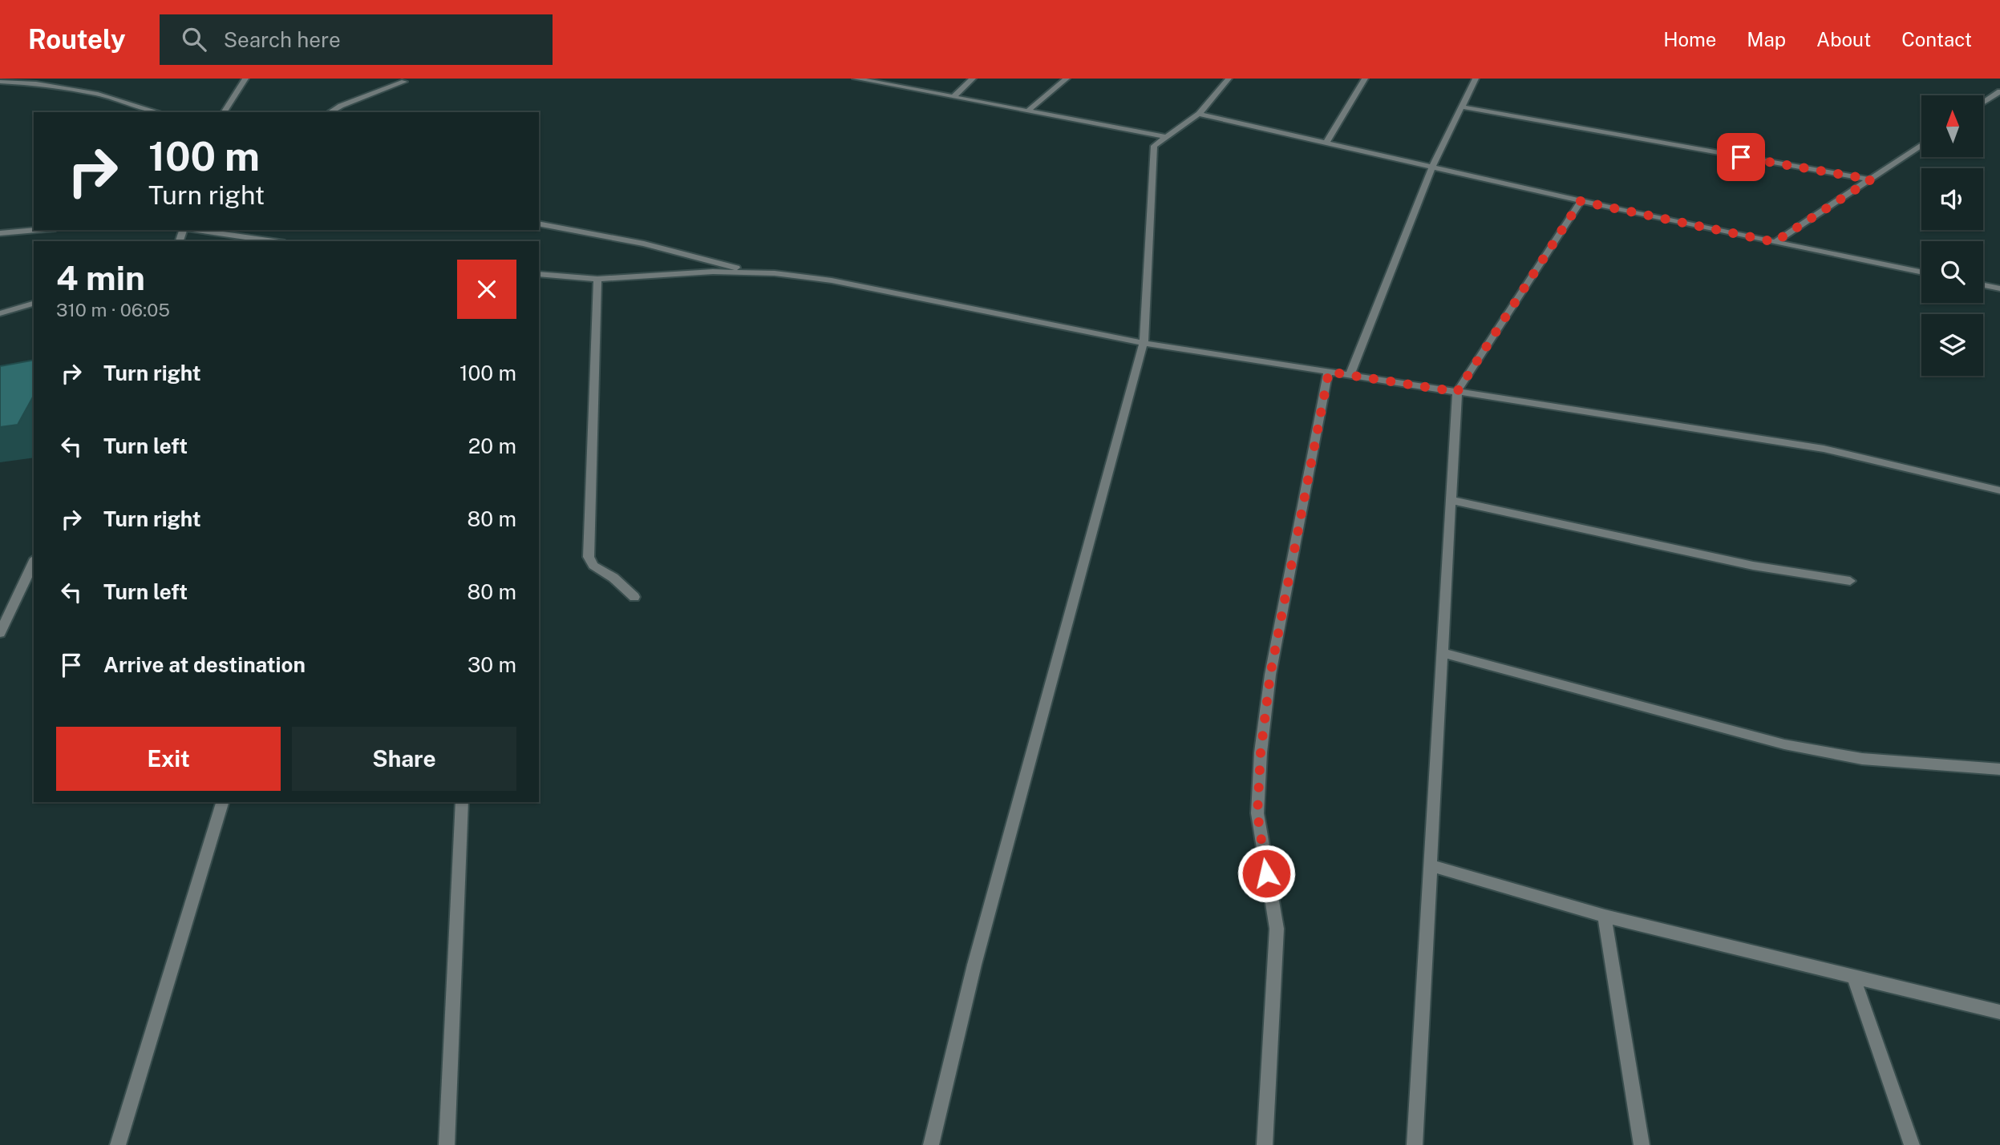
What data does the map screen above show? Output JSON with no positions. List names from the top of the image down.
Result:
{
  "north": "top",
  "page": {
    "header": "Routely",
    "search": "Search here",
    "nav": [
      "Home",
      "Map",
      "About",
      "Contact"
    ],
    "turn": ["100 m", "Turn right"],
    "heading": ["4 min", "310 m · 06:05"],
    "list": [
      {
        "name": "Turn right",
        "value": "100 m"
      },
      {
        "name": "Turn left",
        "value": "20 m"
      },
      {
        "name": "Turn right",
        "value": "80 m"
      },
      {
        "name": "Turn left",
        "value": "80 m"
      },
      {
        "name": "Arrive at destination",
        "value": "30 m"
      }
    ],
    "buttons": ["Exit", "Share"]
  }
}
